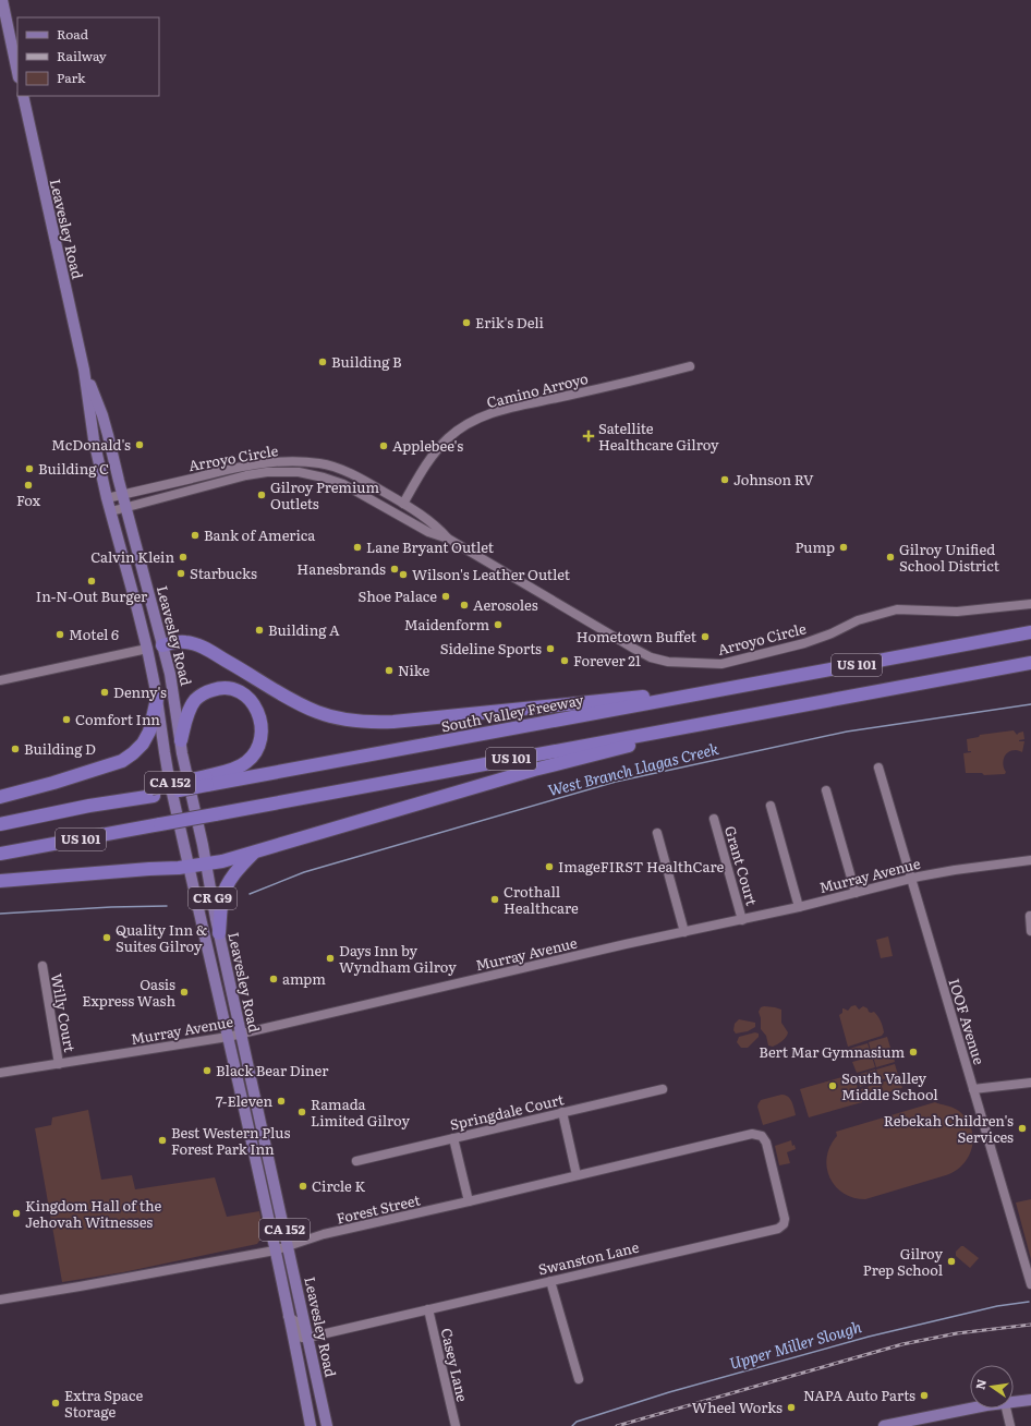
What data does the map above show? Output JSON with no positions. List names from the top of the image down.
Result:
{
  "streets": {
    "highway": ["US 101", "South Valley Freeway", "CA 152"],
    "main road": ["Leavesley Road", "CR G9"],
    "street": [
      "Camino Arroyo",
      "Arroyo Circle",
      "Grant Court",
      "Murray Avenue",
      "Willy Court",
      "IOOF Avenue",
      "Springdale Court",
      "Forest Street",
      "Swanston Lane",
      "Casey Lane"
    ]
  },
  "crossings": [
    ["Leavesley Road", "Arroyo Circle"],
    ["Leavesley Road", "CA 152"],
    ["Leavesley Road", "Murray Avenue"],
    ["Leavesley Road", "Forest Street"],
    ["Leavesley Road", "Swanston Lane"],
    ["Camino Arroyo", "Arroyo Circle"],
    ["US 101", "CA 152"],
    ["Grant Court", "Murray Avenue"],
    ["Murray Avenue", "Willy Court"],
    ["Murray Avenue", "IOOF Avenue"],
    ["Forest Street", "Swanston Lane"],
    ["Swanston Lane", "Casey Lane"]
  ],
  "water": ["West Branch Llagas Creek", "Upper Miller Slough"],
  "places": {
    "other": [
      "Erik's Deli",
      "Building B",
      "McDonald's",
      "Applebee's",
      "Building C",
      "Johnson RV",
      "Fox",
      "Gilroy Premium Outlets",
      "Bank of America",
      "Lane Bryant Outlet",
      "Pump",
      "Calvin Klein",
      "Gilroy Unified School District",
      "Hanesbrands",
      "Starbucks",
      "Wilson's Leather Outlet",
      "In-N-Out Burger",
      "Shoe Palace",
      "Aerosoles",
      "Maidenform",
      "Building A",
      "Motel 6",
      "Hometown Buffet",
      "Sideline Sports",
      "Forever 21",
      "Nike",
      "Denny's",
      "Comfort Inn",
      "Building D",
      "ImageFIRST HealthCare",
      "Crothall Healthcare",
      "Quality Inn & Suites Gilroy",
      "Days Inn by Wyndham Gilroy",
      "ampm",
      "Oasis Express Wash",
      "Bert Mar Gymnasium",
      "Black Bear Diner",
      "South Valley Middle School",
      "7-Eleven",
      "Ramada Limited Gilroy",
      "Rebekah Children's Services",
      "Best Western Plus Forest Park Inn",
      "Circle K",
      "Kingdom Hall of the Jehovah Witnesses",
      "Gilroy Prep School",
      "NAPA Auto Parts",
      "Extra Space Storage",
      "Wheel Works"
    ],
    "health": ["Satellite Healthcare Gilroy"]
  },
  "legend": ["Road", "Railway", "Park"],
  "north": "left"
}
